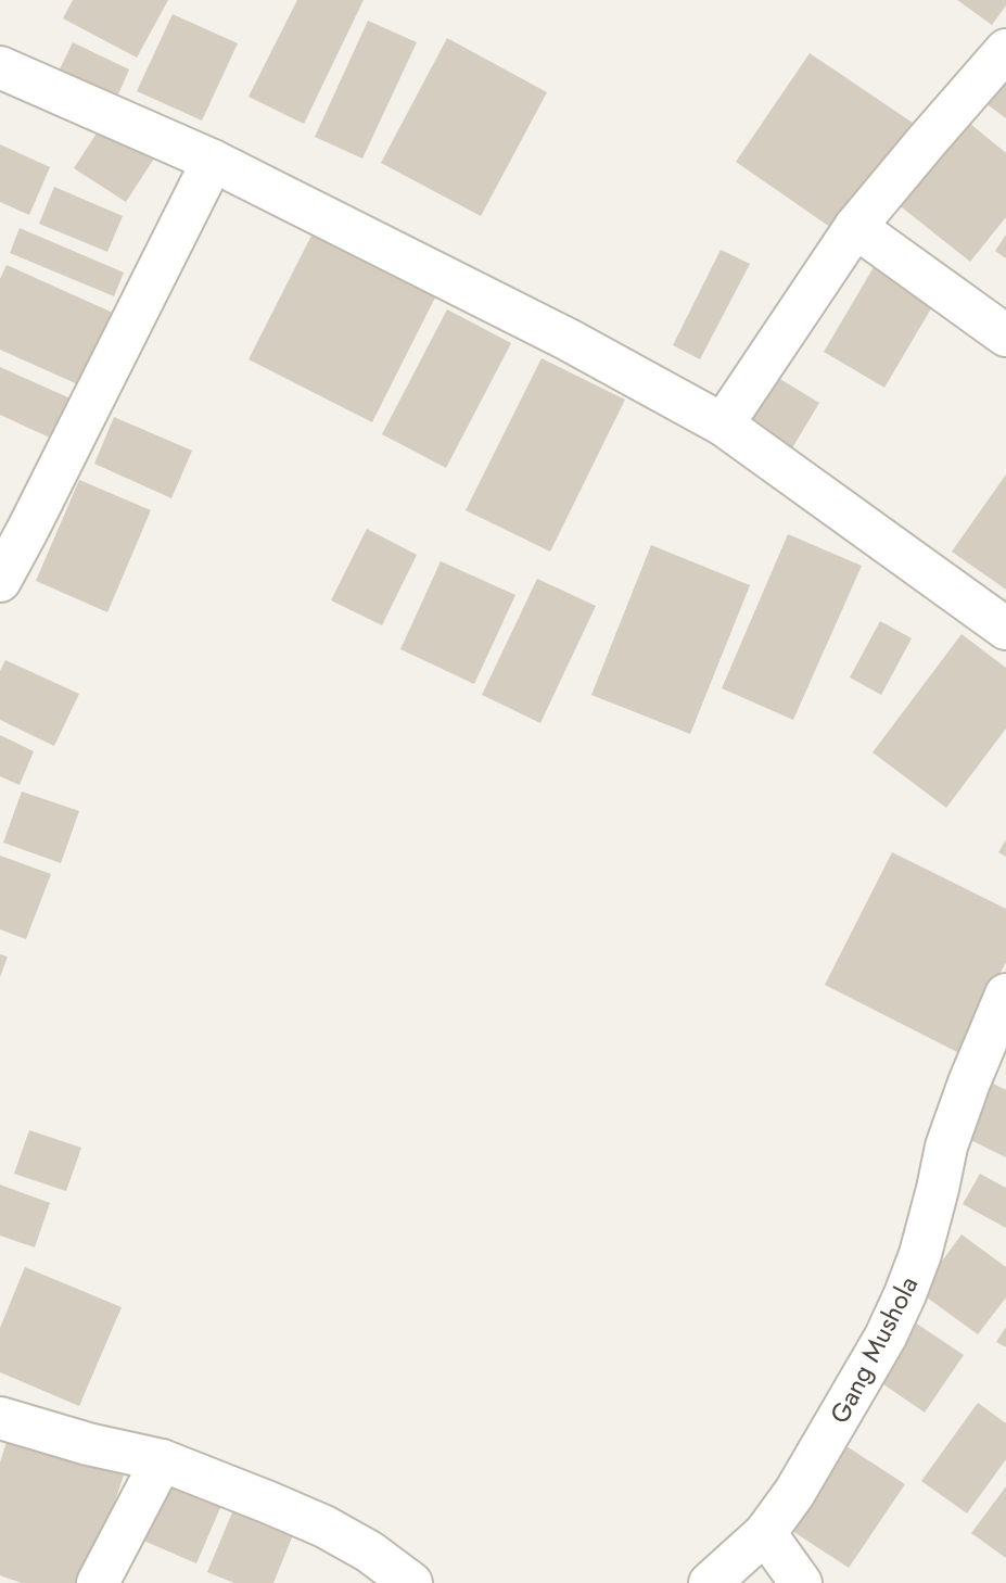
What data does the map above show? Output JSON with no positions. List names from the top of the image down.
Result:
{
  "streets": {
    "street": ["Gang Mushola"]
  }
}
